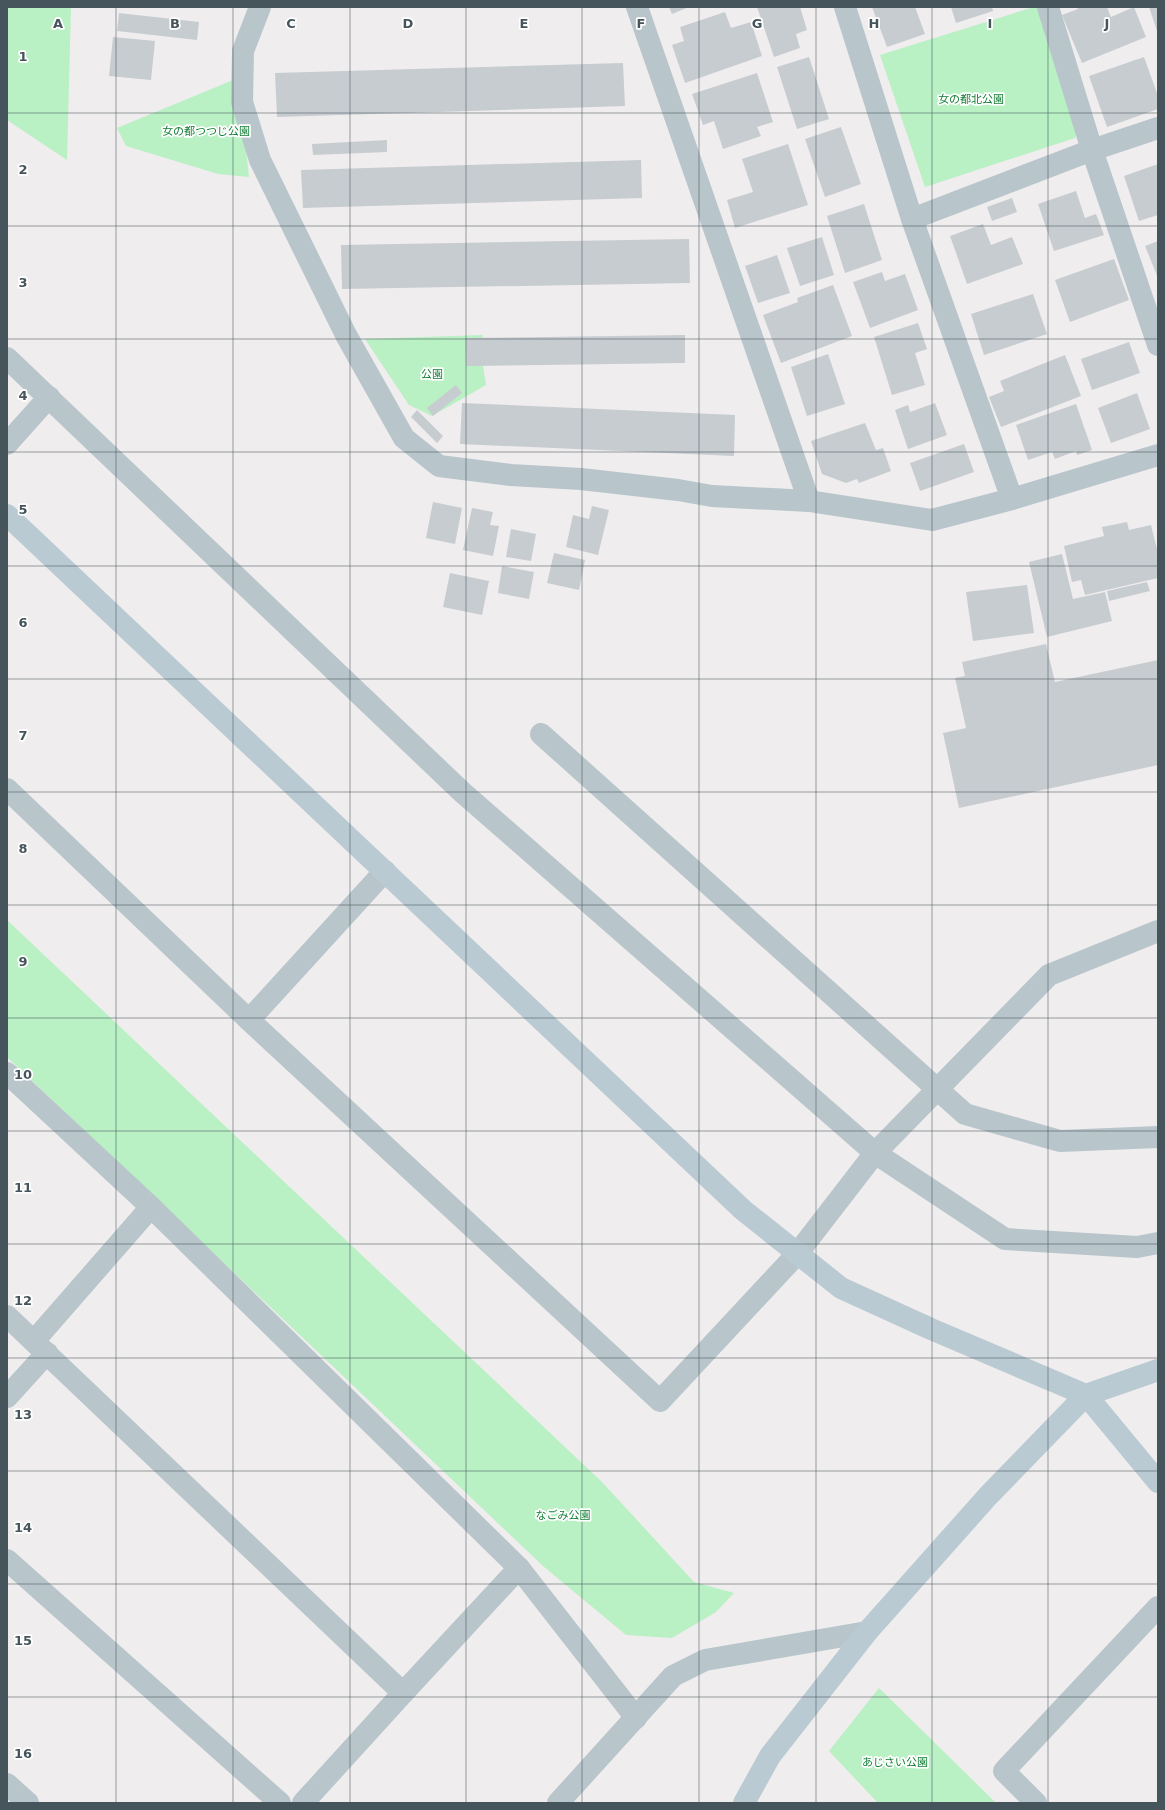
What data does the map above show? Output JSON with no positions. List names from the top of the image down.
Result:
{
  "parks": [
    "女の都北公園",
    "女の都つつじ公園",
    "公園",
    "なごみ公園",
    "あじさい公園"
  ],
  "grid": {
    "columns": [
      "A",
      "B",
      "C",
      "D",
      "E",
      "F",
      "G",
      "H",
      "I",
      "J"
    ],
    "rows": [
      "1",
      "2",
      "3",
      "4",
      "5",
      "6",
      "7",
      "8",
      "9",
      "10",
      "11",
      "12",
      "13",
      "14",
      "15",
      "16"
    ]
  }
}
